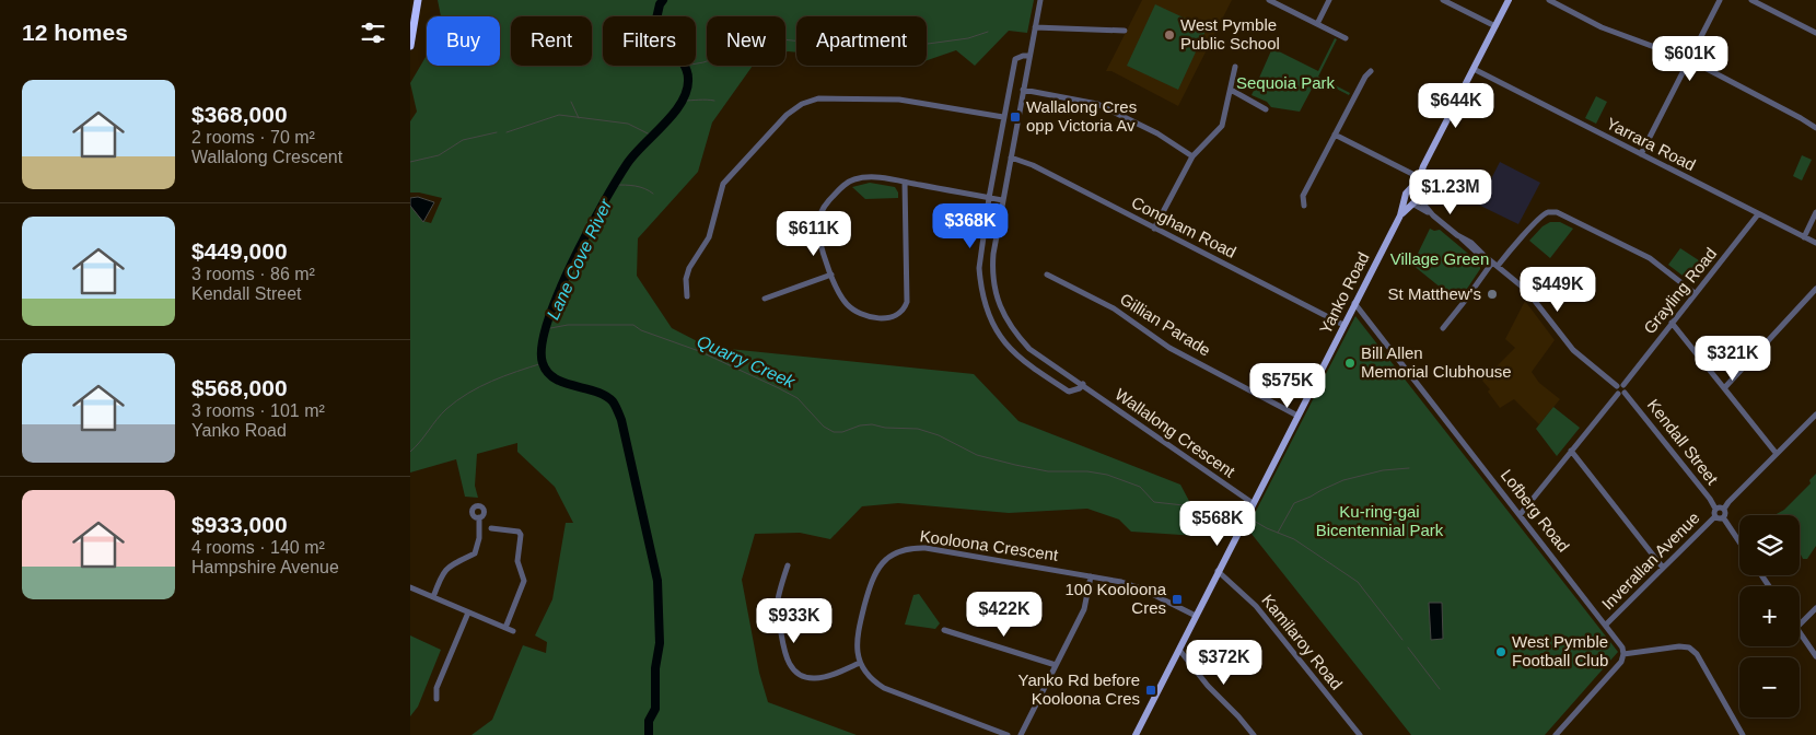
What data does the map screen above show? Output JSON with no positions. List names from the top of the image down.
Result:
{
  "streets": {
    "main road": ["Yanko Road"],
    "street": [
      "Yarrara Road",
      "Congham Road",
      "Grayling Road",
      "Gillian Parade",
      "Wallalong Crescent",
      "Kendall Street",
      "Lofberg Road",
      "Kooloona Crescent",
      "Inverallan Avenue",
      "Kamilaroy Road"
    ]
  },
  "crossings": [
    ["Yarrara Road", "Grayling Road"],
    ["Yarrara Road", "Yanko Road"],
    ["Congham Road", "Yanko Road"],
    ["Congham Road", "Wallalong Crescent"],
    ["Yanko Road", "Gillian Parade"],
    ["Yanko Road", "Wallalong Crescent"],
    ["Yanko Road", "Lofberg Road"],
    ["Yanko Road", "Kooloona Crescent"],
    ["Yanko Road", "Kamilaroy Road"],
    ["Kendall Street", "Inverallan Avenue"],
    ["Lofberg Road", "Inverallan Avenue"]
  ],
  "water": ["Lane Cove River", "Quarry Creek"],
  "parks": ["Sequoia Park", "Village Green", "Ku-ring-gai Bicentennial Park"],
  "places": {
    "other": [
      "West Pymble Public School",
      "St Matthew's",
      "Bill Allen Memorial Clubhouse",
      "West Pymble Football Club"
    ],
    "transit": ["Wallalong Cres opp Victoria Av", "100 Kooloona Cres", "Yanko Rd before Kooloona Cres"]
  },
  "page": {
    "heading": "12 homes",
    "chip": [
      "Buy",
      "Rent",
      "Filters",
      "New",
      "Apartment"
    ],
    "price": [
      "$601K",
      "$644K",
      "$1.23M",
      "$368K",
      "$611K",
      "$449K",
      "$321K",
      "$575K",
      "$568K",
      "$422K",
      "$933K",
      "$372K"
    ],
    "list": [
      {
        "name": "$368,000",
        "note": "2 rooms · 70 m² · Wallalong Crescent"
      },
      {
        "name": "$449,000",
        "note": "3 rooms · 86 m² · Kendall Street"
      },
      {
        "name": "$568,000",
        "note": "3 rooms · 101 m² · Yanko Road"
      },
      {
        "name": "$933,000",
        "note": "4 rooms · 140 m² · Hampshire Avenue"
      }
    ],
    "map_buttons": ["+", "−"]
  }
}
